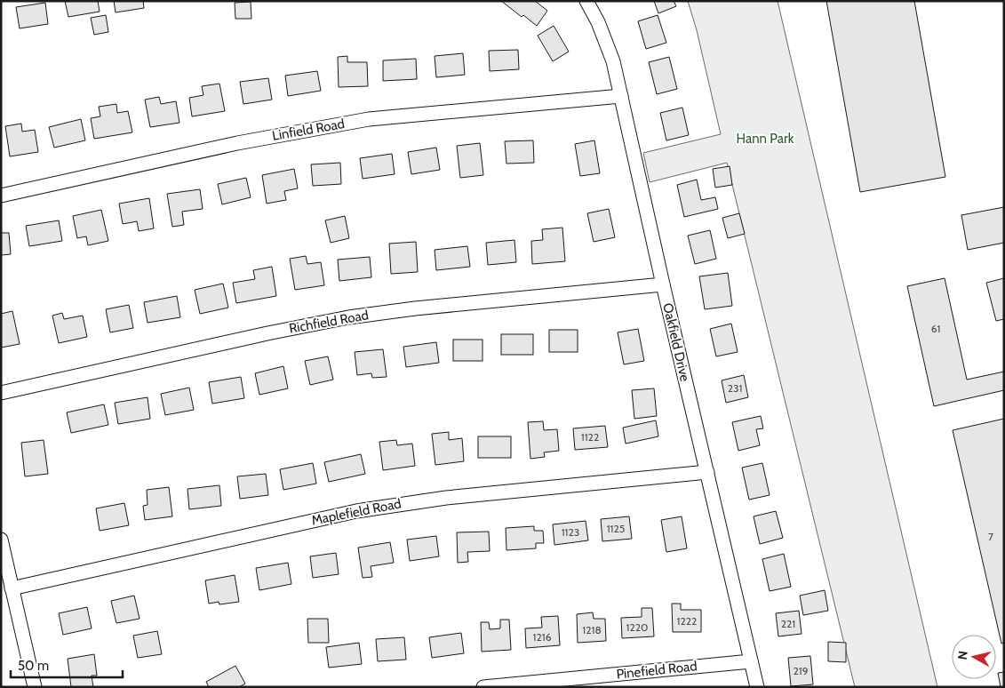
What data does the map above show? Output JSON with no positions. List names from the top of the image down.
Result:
{
  "streets": {
    "street": [
      "Linfield Road",
      "Richfield Road",
      "Oakfield Drive",
      "Maplefield Road",
      "Pinefield Road"
    ]
  },
  "crossings": [
    ["Linfield Road", "Oakfield Drive"],
    ["Richfield Road", "Oakfield Drive"],
    ["Oakfield Drive", "Maplefield Road"],
    ["Oakfield Drive", "Pinefield Road"]
  ],
  "parks": ["Hann Park"],
  "house_numbers": [
    "61",
    "231",
    "1122",
    "1125",
    "1123",
    "7",
    "1222",
    "221",
    "1220",
    "1218",
    "1216",
    "219"
  ],
  "scale_bar": "50 m",
  "north": "left"
}
